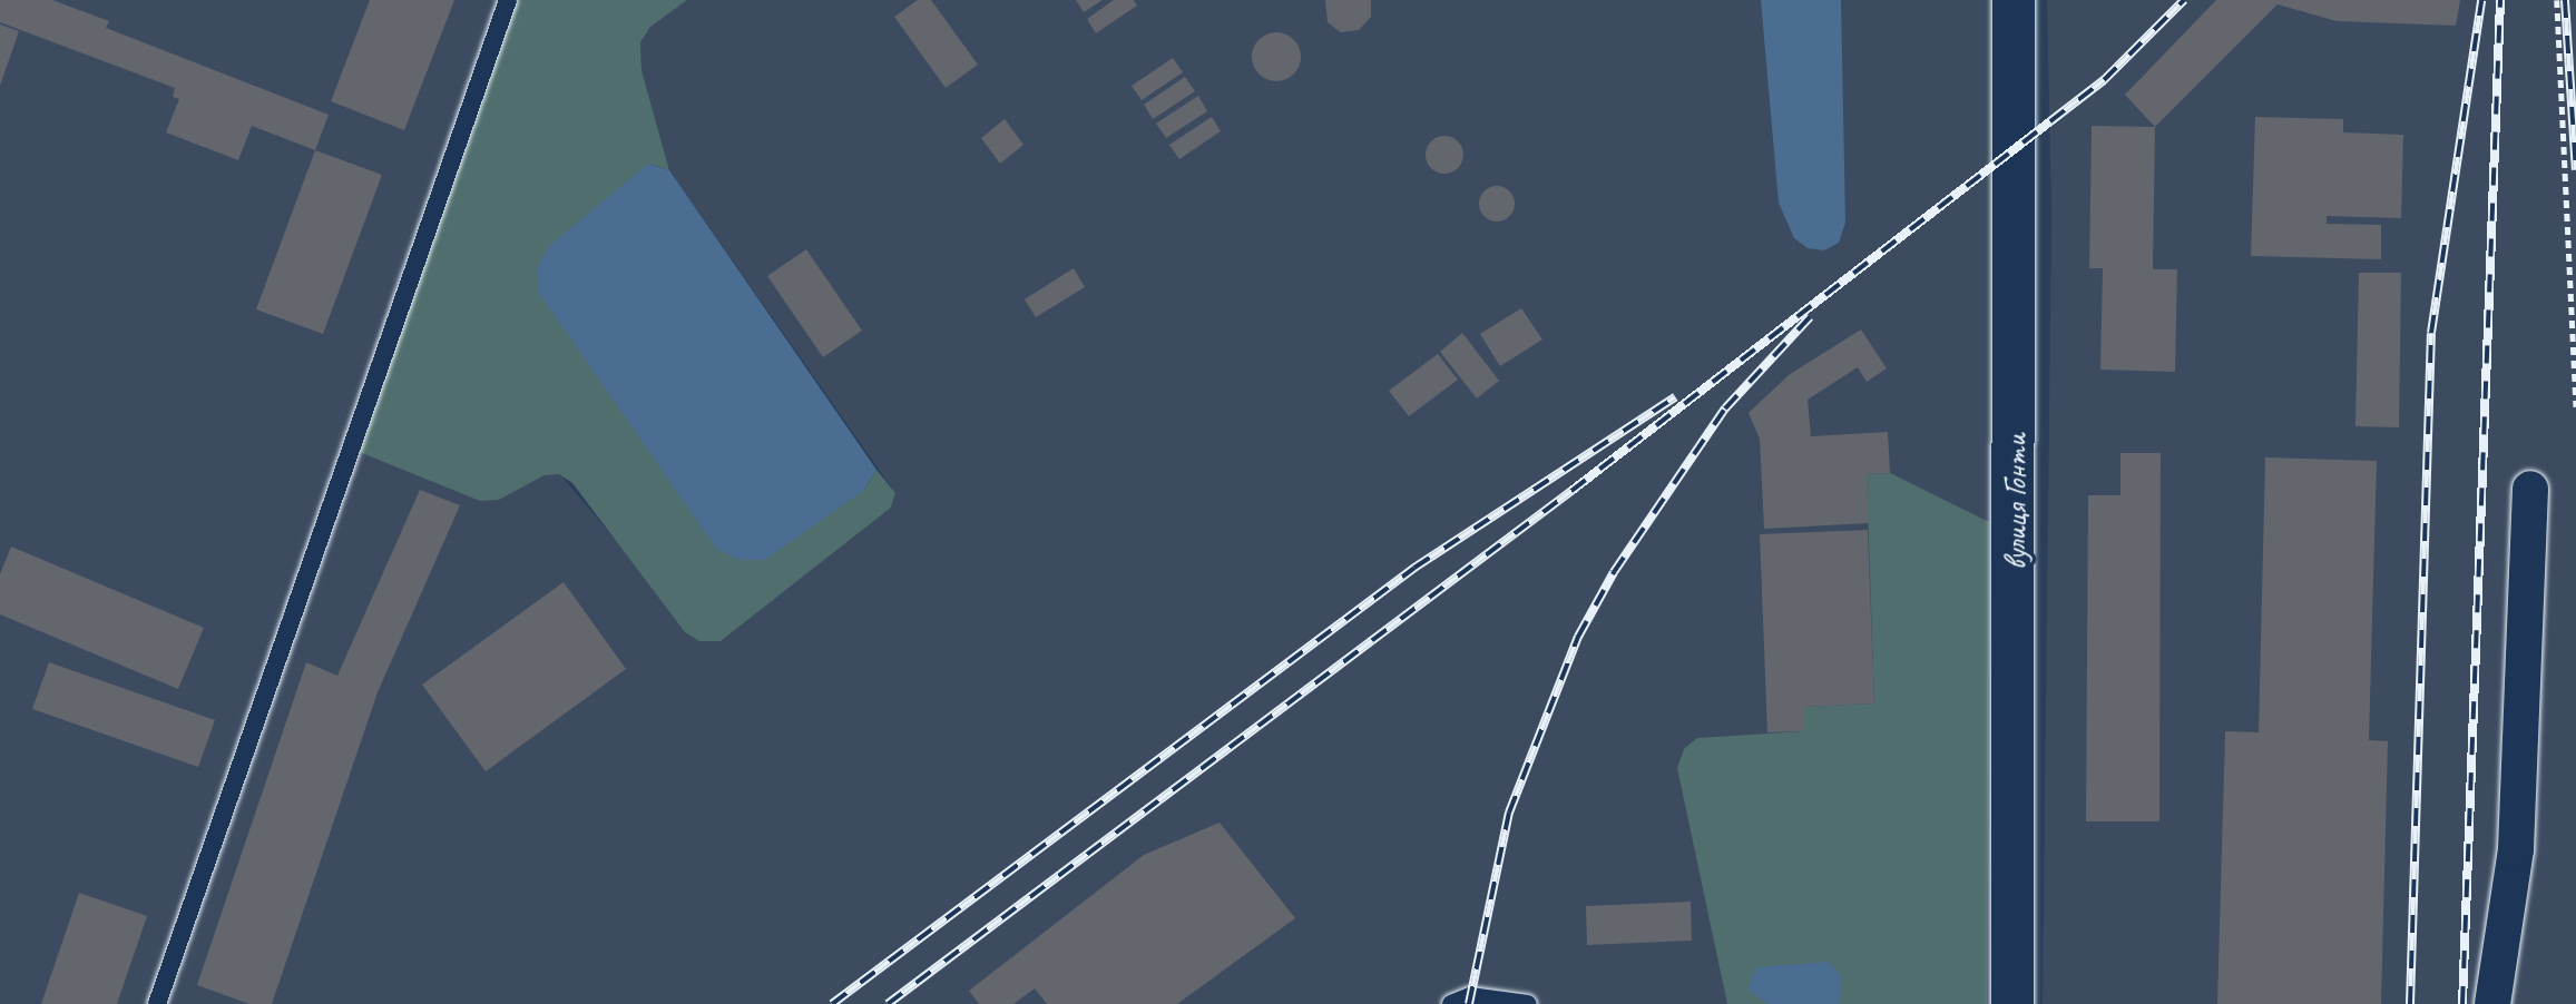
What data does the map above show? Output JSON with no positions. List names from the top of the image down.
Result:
{
  "streets": {
    "street": ["вулиця Гонти"]
  }
}
